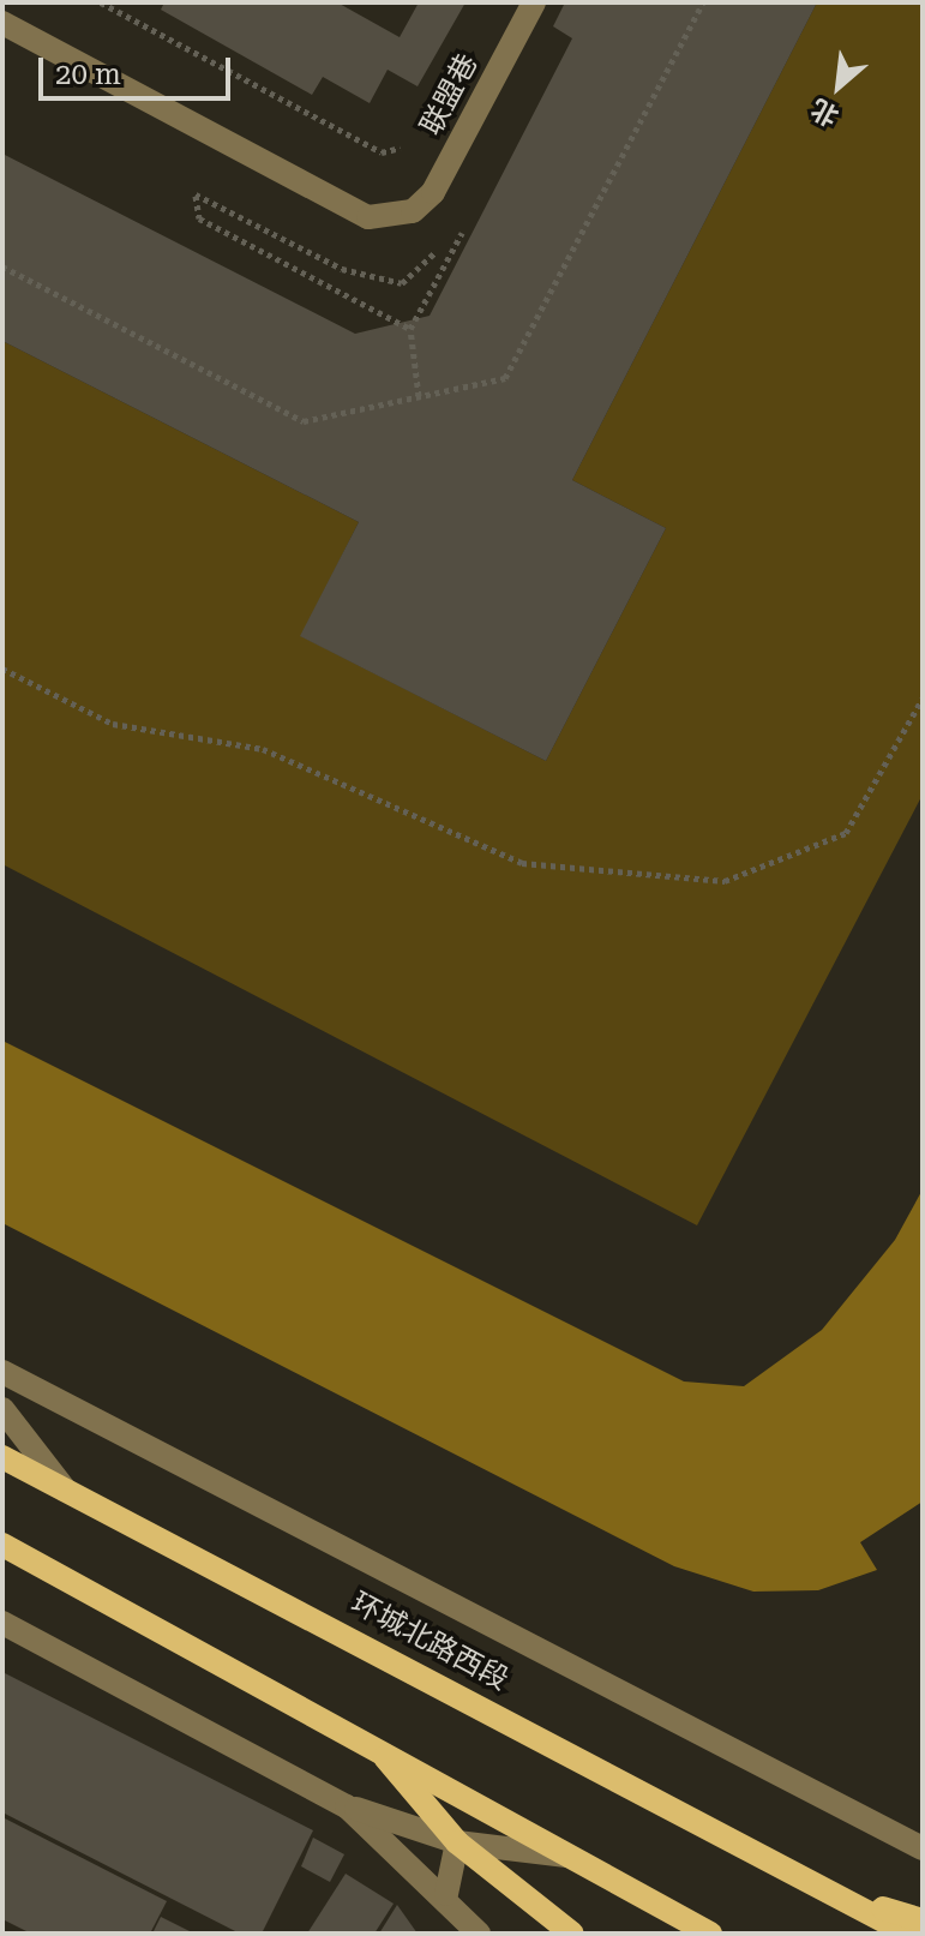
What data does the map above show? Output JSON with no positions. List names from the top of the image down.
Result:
{
  "streets": {
    "main road": ["环城北路西段"],
    "street": ["联盟巷"]
  },
  "scale_bar": "20 m",
  "north": "bottom left"
}
